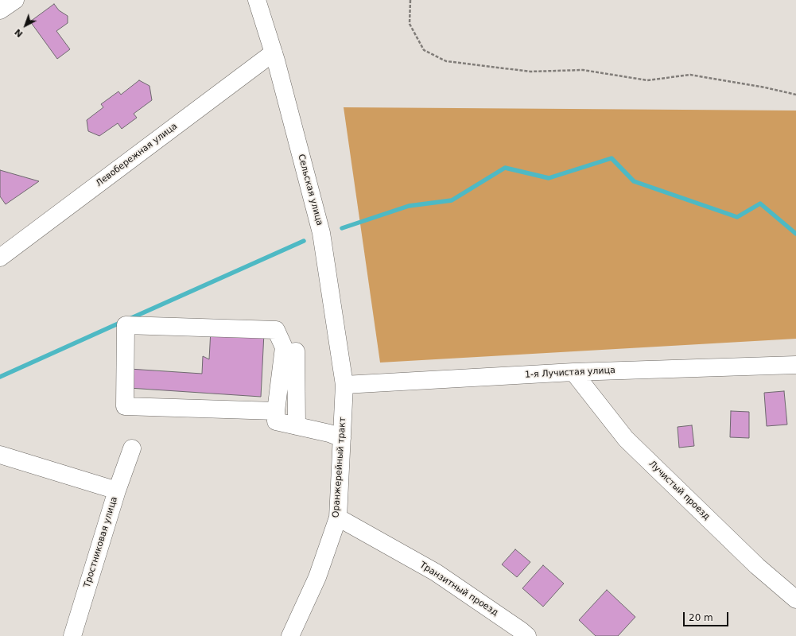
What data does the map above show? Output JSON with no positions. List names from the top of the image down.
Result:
{
  "streets": {
    "street": [
      "Левобережная улица",
      "Сельская улица",
      "1-я Лучистая улица",
      "Оранжерейный тракт",
      "Лучистый проезд",
      "Тростниковая улица",
      "Транзитный проезд"
    ]
  },
  "crossings": [
    ["Левобережная улица", "Сельская улица"],
    ["Сельская улица", "1-я Лучистая улица"],
    ["Сельская улица", "Оранжерейный тракт"],
    ["1-я Лучистая улица", "Оранжерейный тракт"],
    ["1-я Лучистая улица", "Лучистый проезд"],
    ["Оранжерейный тракт", "Транзитный проезд"]
  ],
  "scale_bar": "20 m",
  "north": "bottom left"
}
